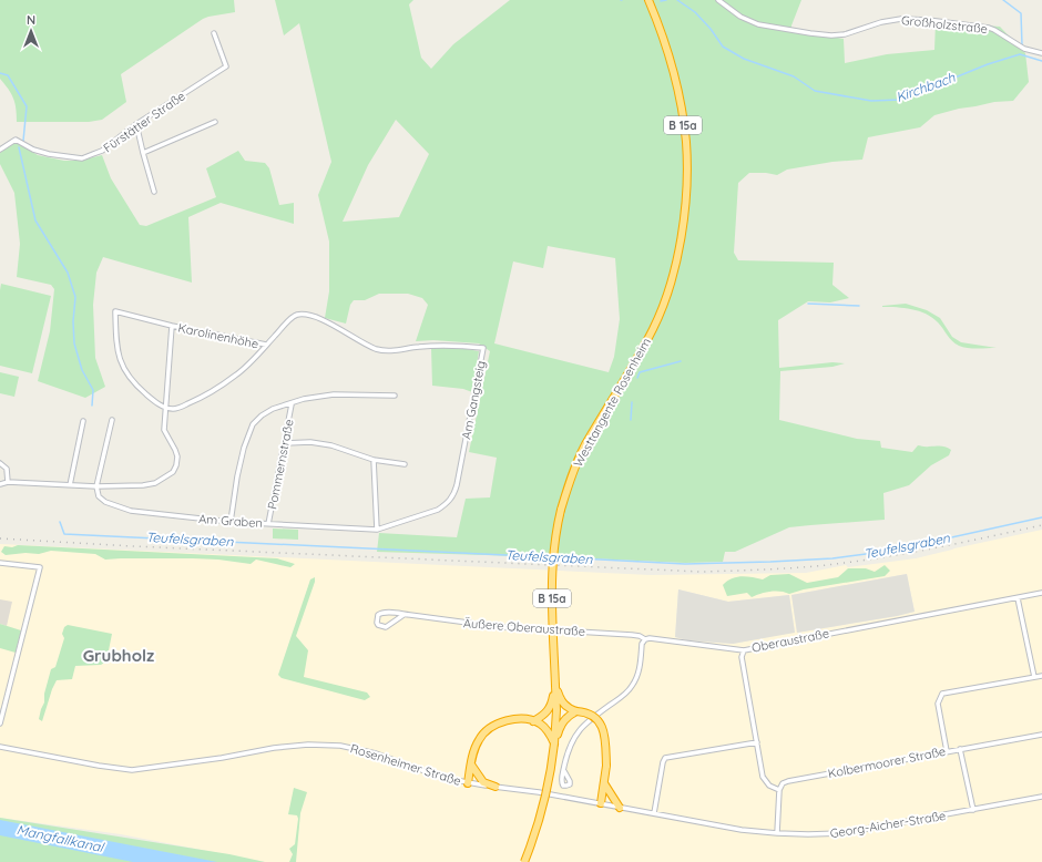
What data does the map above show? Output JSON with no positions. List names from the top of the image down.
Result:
{
  "streets": {
    "highway": ["B 15a", "Westtangente Rosenheim"],
    "street": [
      "Großholzstraße",
      "Fürstätter Straße",
      "Karolinenhöhe",
      "Am Gangsteig",
      "Pommernstraße",
      "Am Graben",
      "Äußere Oberaustraße",
      "Oberaustraße",
      "Kolbermoorer Straße",
      "Rosenheimer Straße",
      "Georg-Aicher-Straße"
    ]
  },
  "crossings": [
    ["Karolinenhöhe", "Am Gangsteig"],
    ["Am Gangsteig", "Am Graben"],
    ["Pommernstraße", "Am Graben"],
    ["Äußere Oberaustraße", "Oberaustraße"],
    ["Rosenheimer Straße", "Georg-Aicher-Straße"]
  ],
  "districts": ["Grubholz"],
  "water": ["Kirchbach", "Teufelsgraben", "Mangfallkanal"],
  "north": "top"
}
